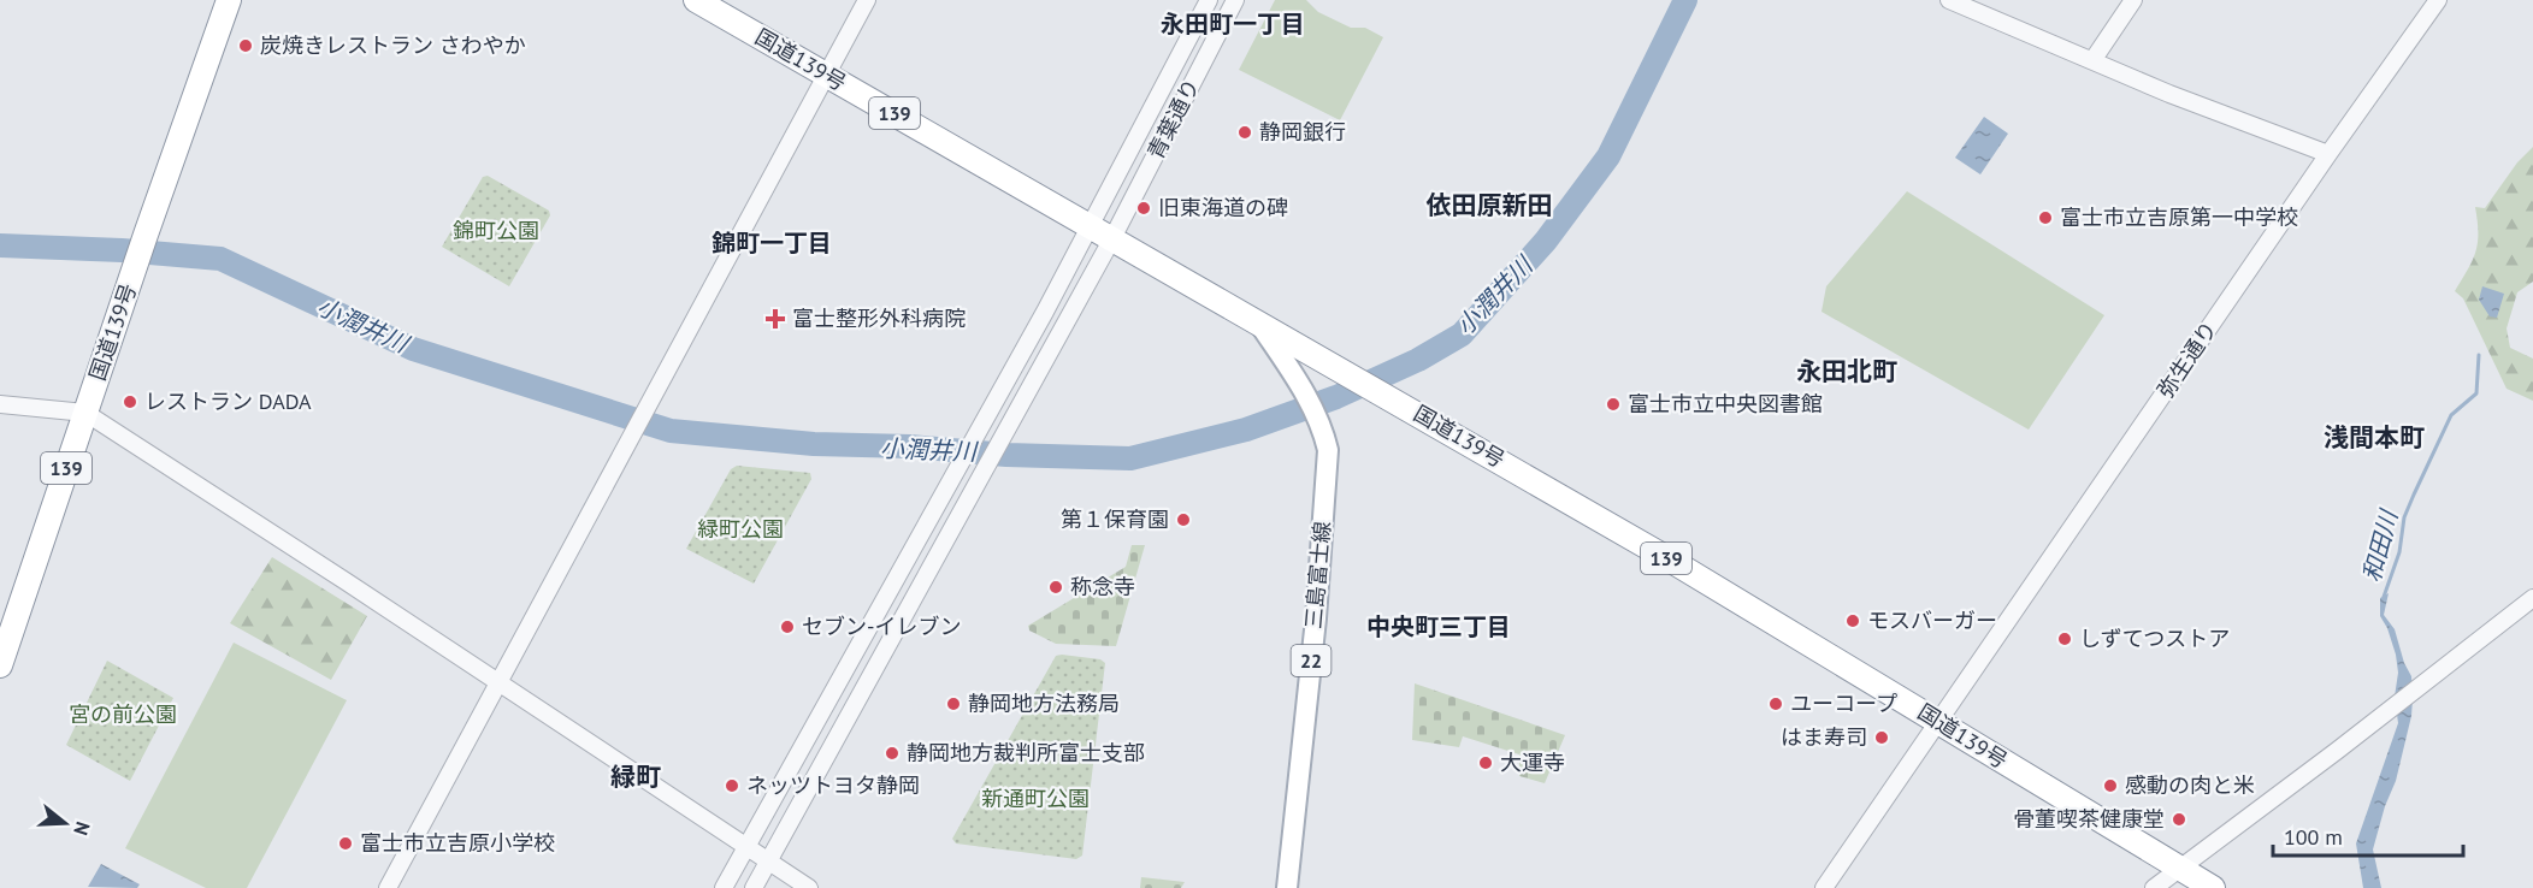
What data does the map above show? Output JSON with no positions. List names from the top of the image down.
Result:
{
  "streets": {
    "highway": ["国道139号", "139"],
    "main road": ["三島富士線", "22"],
    "street": ["青葉通り", "弥生通り"]
  },
  "crossings": [
    ["国道139号", "青葉通り"],
    ["国道139号", "弥生通り"],
    ["国道139号", "三島富士線"]
  ],
  "districts": [
    "永田町一丁目",
    "依田原新田",
    "錦町一丁目",
    "永田北町",
    "浅間本町",
    "中央町三丁目",
    "緑町"
  ],
  "water": ["小潤井川", "和田川"],
  "parks": [
    "錦町公園",
    "緑町公園",
    "宮の前公園",
    "新通町公園"
  ],
  "places": {
    "other": [
      "炭焼きレストラン さわやか",
      "静岡銀行",
      "旧東海道の碑",
      "富士市立吉原第一中学校",
      "レストラン DADA",
      "富士市立中央図書館",
      "第１保育園",
      "称念寺",
      "モスバーガー",
      "セブン-イレブン",
      "しずてつストア",
      "静岡地方法務局",
      "ユーコープ",
      "はま寿司",
      "静岡地方裁判所富士支部",
      "大運寺",
      "ネッツトヨタ静岡",
      "感動の肉と米",
      "骨董喫茶健康堂",
      "富士市立吉原小学校"
    ],
    "health": ["富士整形外科病院"]
  },
  "scale_bar": "100 m",
  "north": "right"
}
